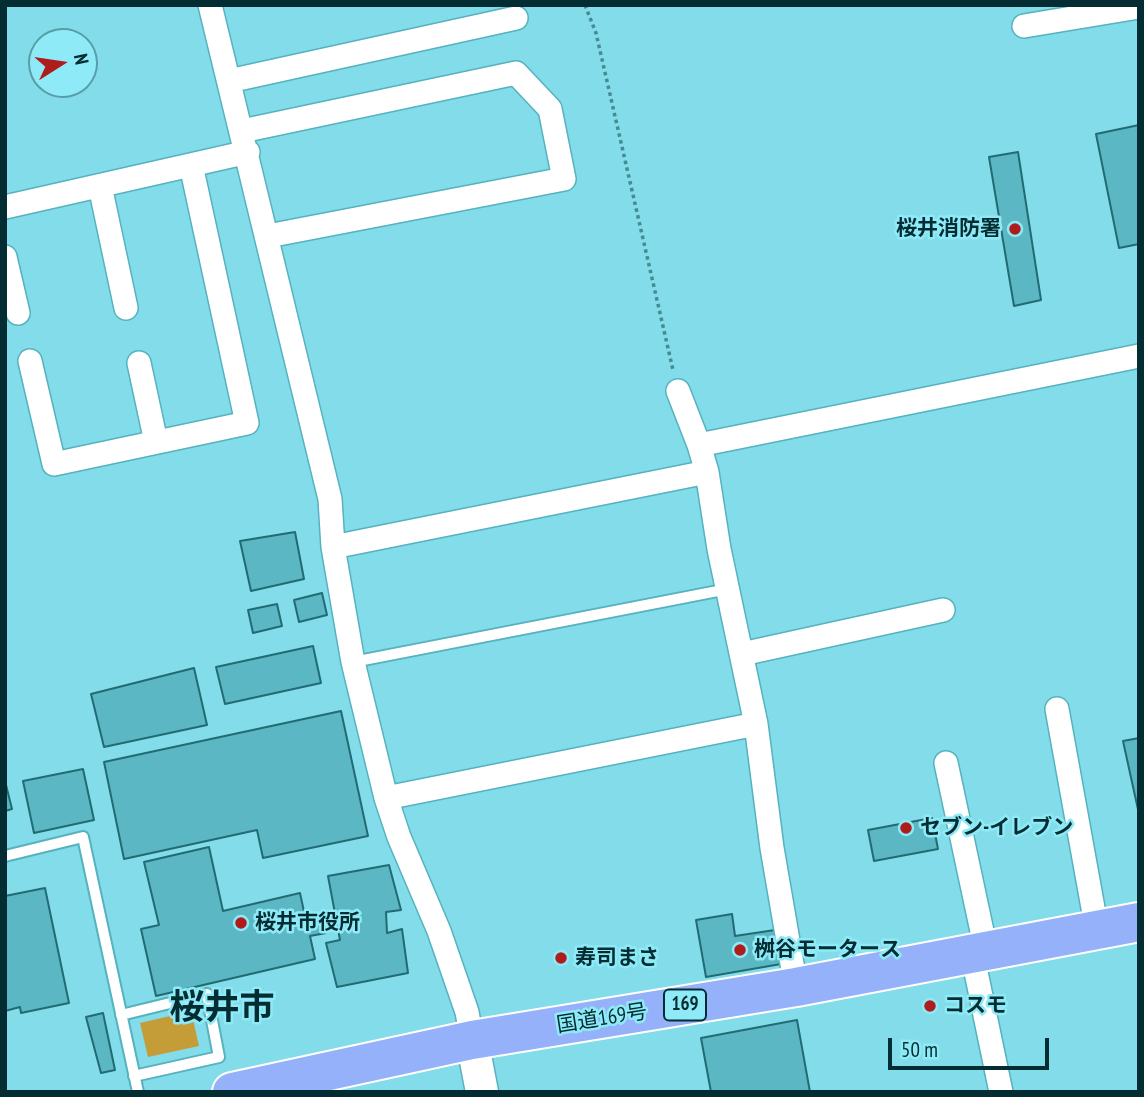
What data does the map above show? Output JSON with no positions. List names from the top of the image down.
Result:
{
  "streets": {
    "highway": ["169", "国道169号"]
  },
  "districts": ["桜井市"],
  "places": [
    "桜井消防署",
    "セブン-イレブン",
    "桜井市役所",
    "桝谷モータース",
    "寿司まさ",
    "コスモ"
  ],
  "scale_bar": "50 m",
  "north": "right"
}
